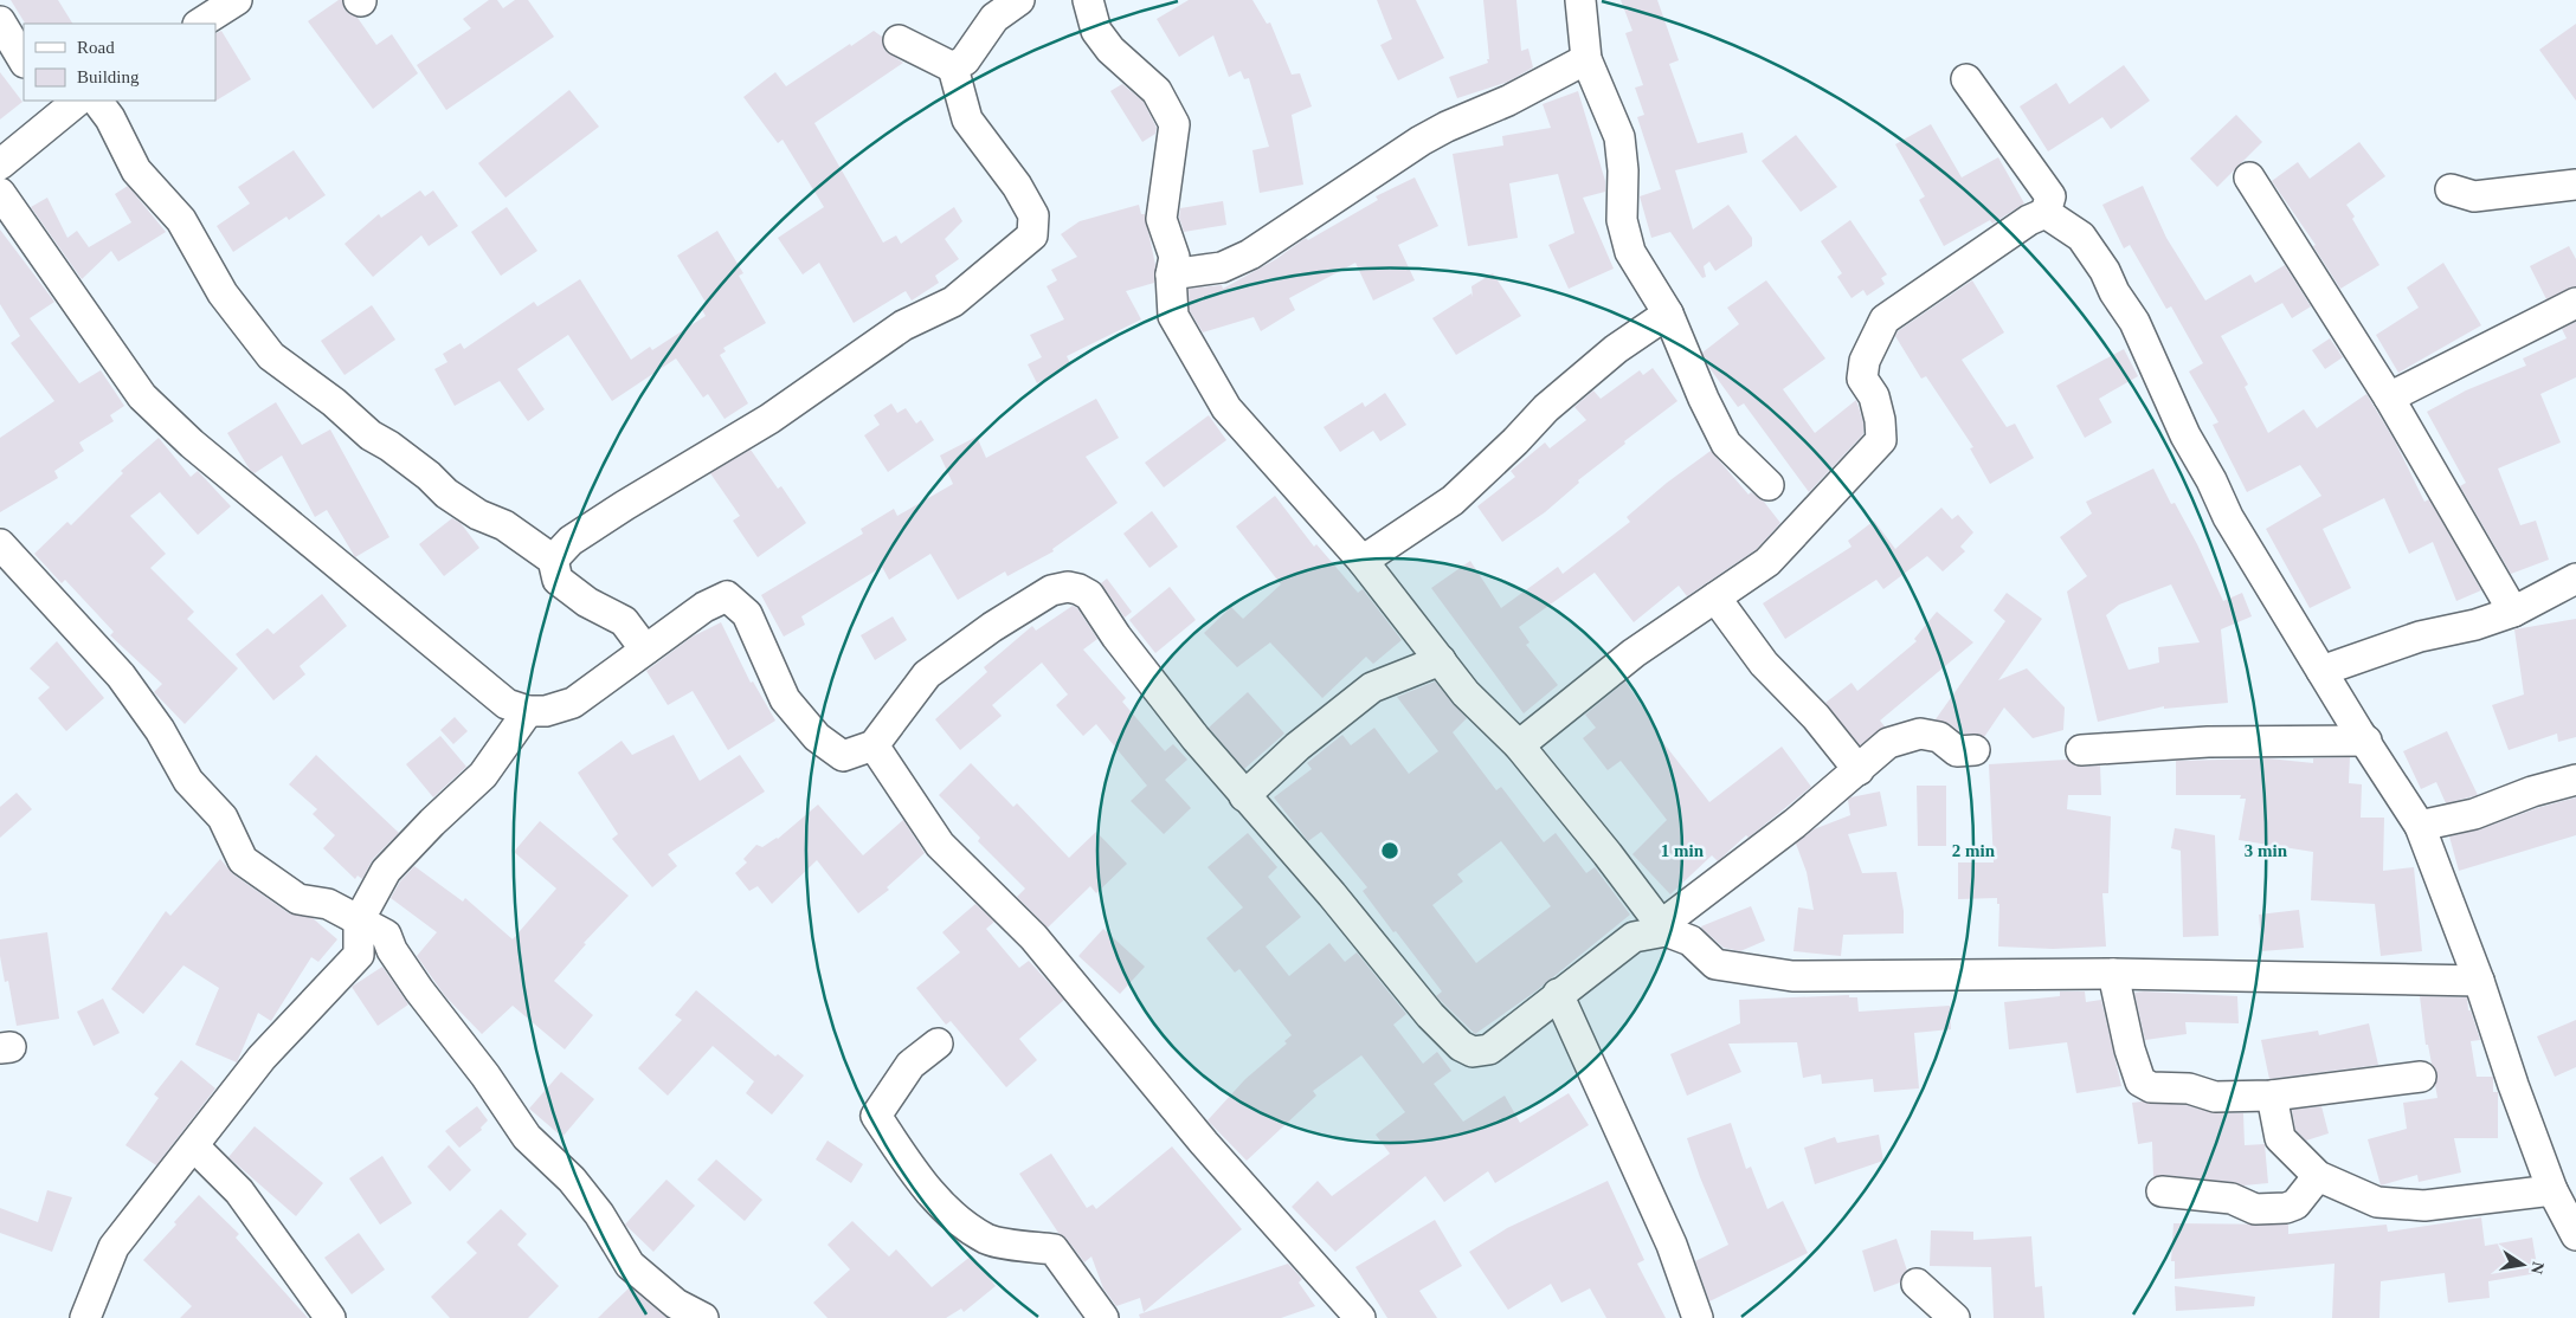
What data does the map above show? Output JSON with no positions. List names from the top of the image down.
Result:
{
  "legend": ["Road", "Building"],
  "north": "right",
  "rings": ["1 min", "2 min", "3 min"]
}
